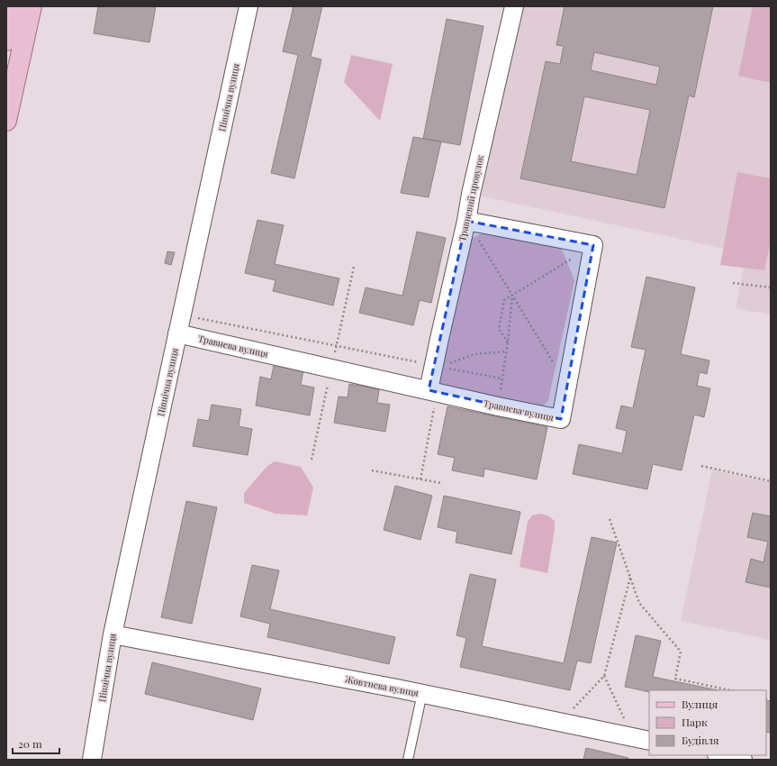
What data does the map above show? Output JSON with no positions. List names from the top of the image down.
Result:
{
  "streets": {
    "street": [
      "Північна вулиця",
      "Травневий провулок",
      "Травнева вулиця",
      "Жовтнева вулиця"
    ]
  },
  "crossings": [
    ["Північна вулиця", "Травнева вулиця"],
    ["Північна вулиця", "Жовтнева вулиця"],
    ["Травневий провулок", "Травнева вулиця"]
  ],
  "legend": ["Вулиця", "Парк", "Будівля"],
  "scale_bar": "20 m"
}
